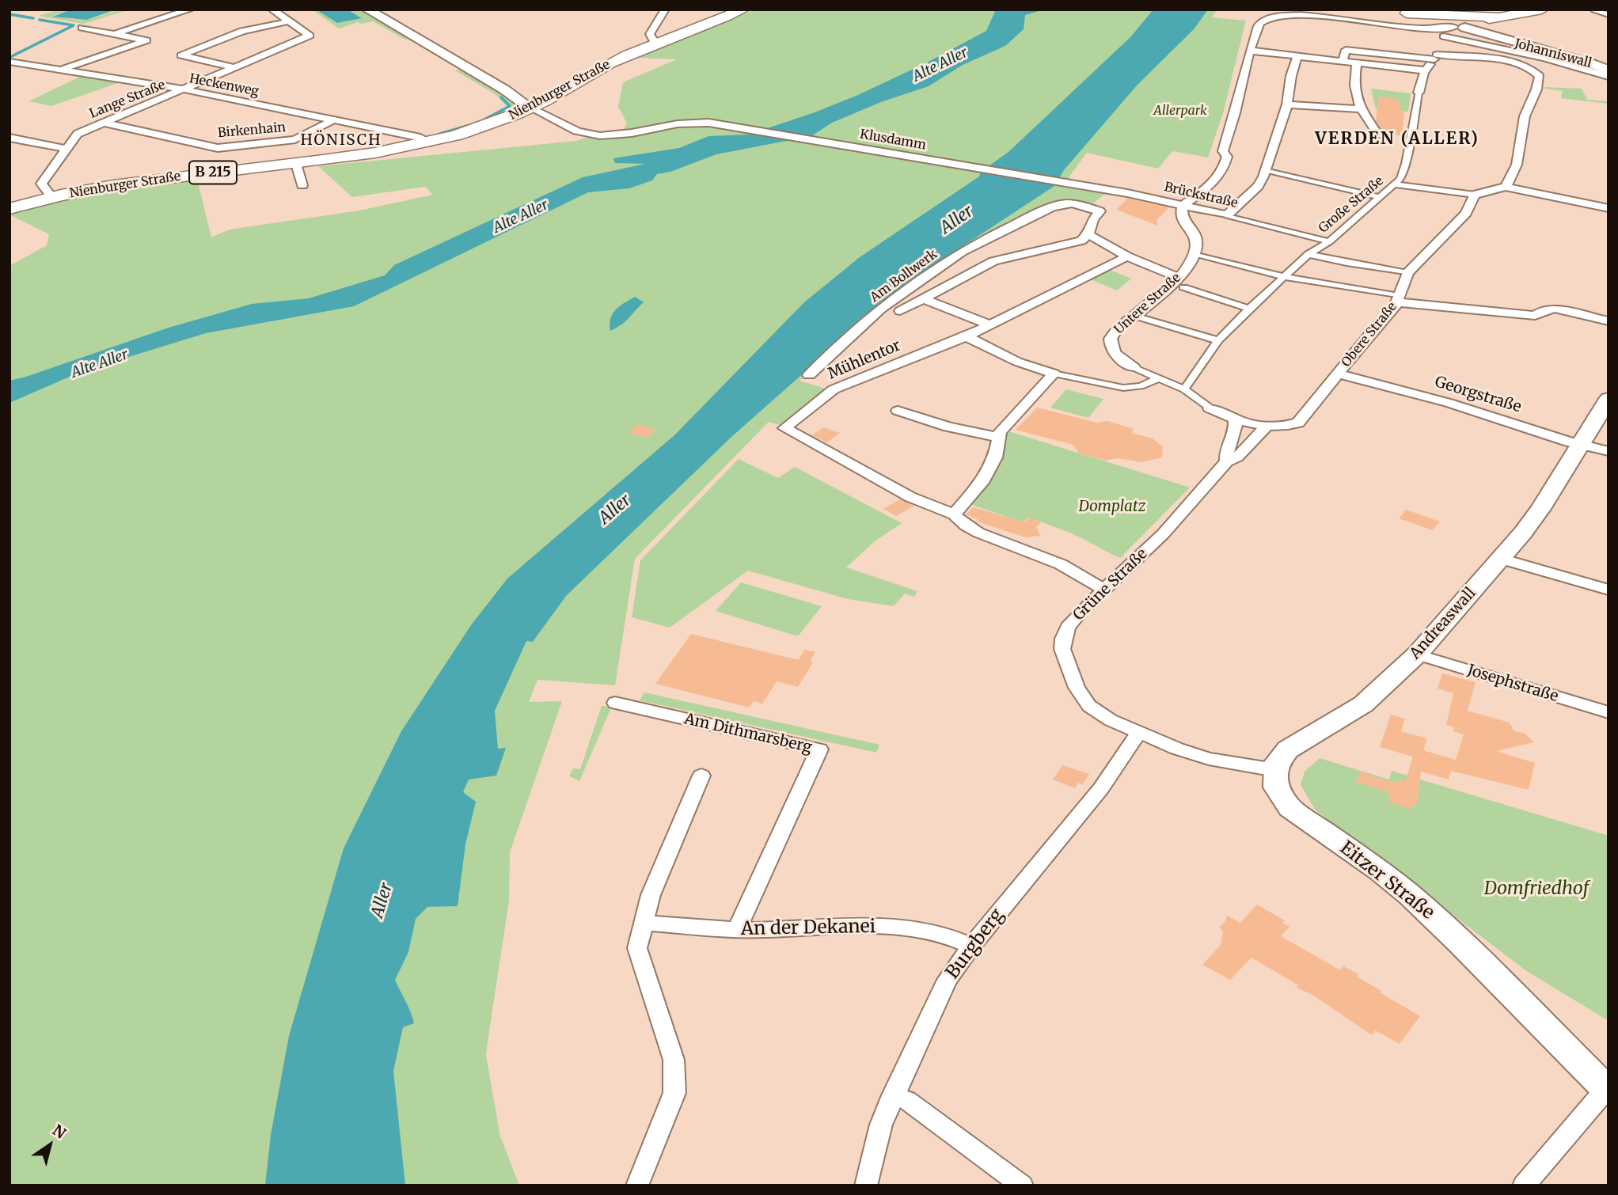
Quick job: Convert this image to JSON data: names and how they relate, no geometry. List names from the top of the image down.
{
  "streets": {
    "main road": [
      "Johanniswall",
      "Nienburger Straße",
      "B 215",
      "Andreaswall",
      "Eitzer Straße"
    ],
    "street": [
      "Heckenweg",
      "Lange Straße",
      "Birkenhain",
      "Klusdamm",
      "Brückstraße",
      "Große Straße",
      "Am Bollwerk",
      "Untere Straße",
      "Obere Straße",
      "Mühlentor",
      "Georgstraße",
      "Grüne Straße",
      "Josephstraße",
      "Am Dithmarsberg",
      "An der Dekanei",
      "Burgberg"
    ]
  },
  "crossings": [
    ["Johanniswall", "Große Straße"],
    ["Heckenweg", "Nienburger Straße"],
    ["Heckenweg", "Lange Straße"],
    ["Heckenweg", "Birkenhain"],
    ["Nienburger Straße", "Lange Straße"],
    ["Nienburger Straße", "Klusdamm"],
    ["Lange Straße", "Birkenhain"],
    ["Klusdamm", "Brückstraße"],
    ["Brückstraße", "Große Straße"],
    ["Brückstraße", "Untere Straße"],
    ["Obere Straße", "Georgstraße"],
    ["Obere Straße", "Grüne Straße"],
    ["Georgstraße", "Andreaswall"],
    ["Grüne Straße", "Burgberg"],
    ["Andreaswall", "Josephstraße"],
    ["Andreaswall", "Eitzer Straße"],
    ["Am Dithmarsberg", "An der Dekanei"],
    ["An der Dekanei", "Burgberg"]
  ],
  "districts": ["VERDEN (ALLER)", "HÖNISCH"],
  "water": ["Alte Aller", "Aller"],
  "parks": ["Allerpark", "Domplatz", "Domfriedhof"],
  "north": "top right"
}
